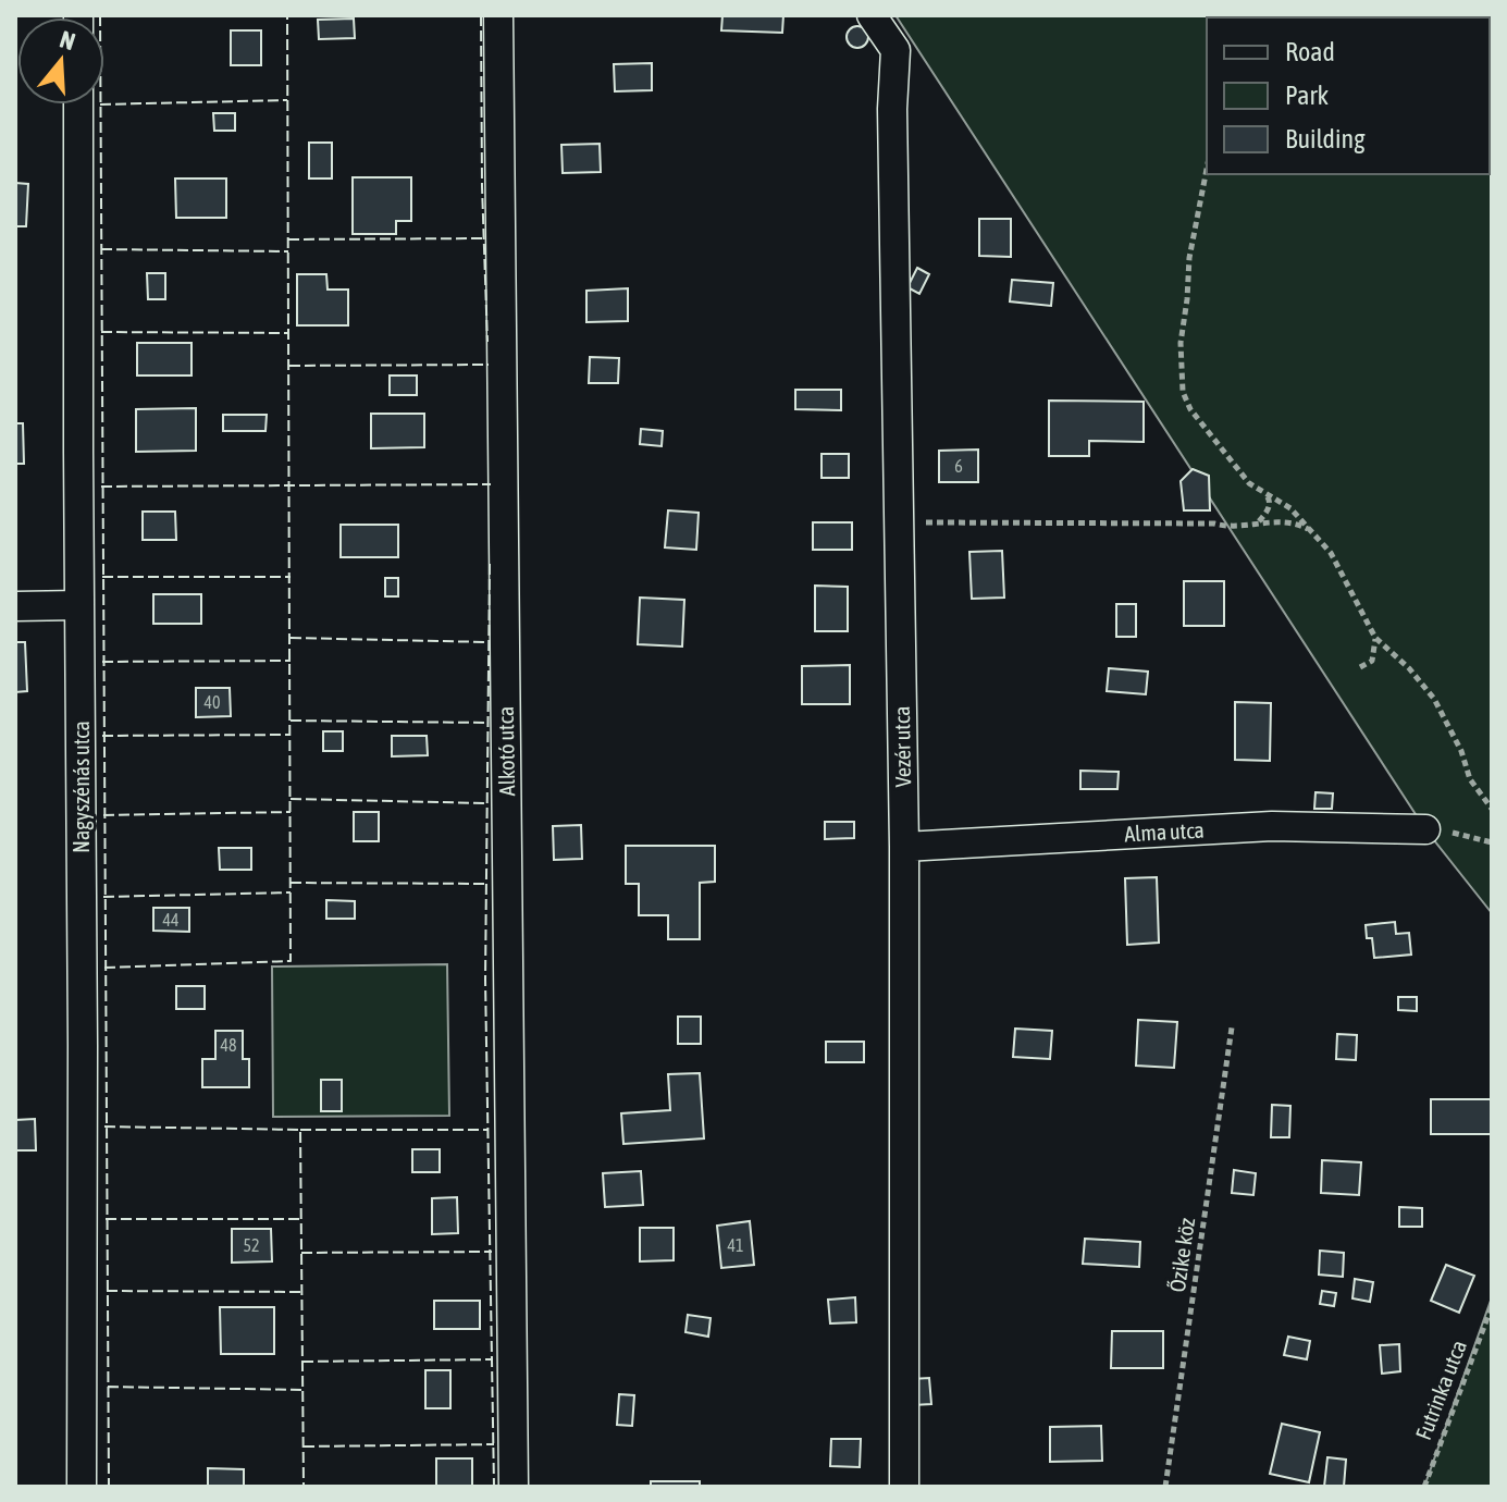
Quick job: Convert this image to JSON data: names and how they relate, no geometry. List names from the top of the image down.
{
  "streets": {
    "street": [
      "Vezér utca",
      "Alkotó utca",
      "Nagyszénás utca",
      "Alma utca"
    ],
    "path": ["Őzike köz", "Futrinka utca"]
  },
  "crossings": [
    ["Vezér utca", "Alma utca"]
  ],
  "house_numbers": [
    "6",
    "40",
    "44",
    "48",
    "52",
    "41"
  ],
  "legend": ["Road", "Park", "Building"],
  "north": "top"
}
